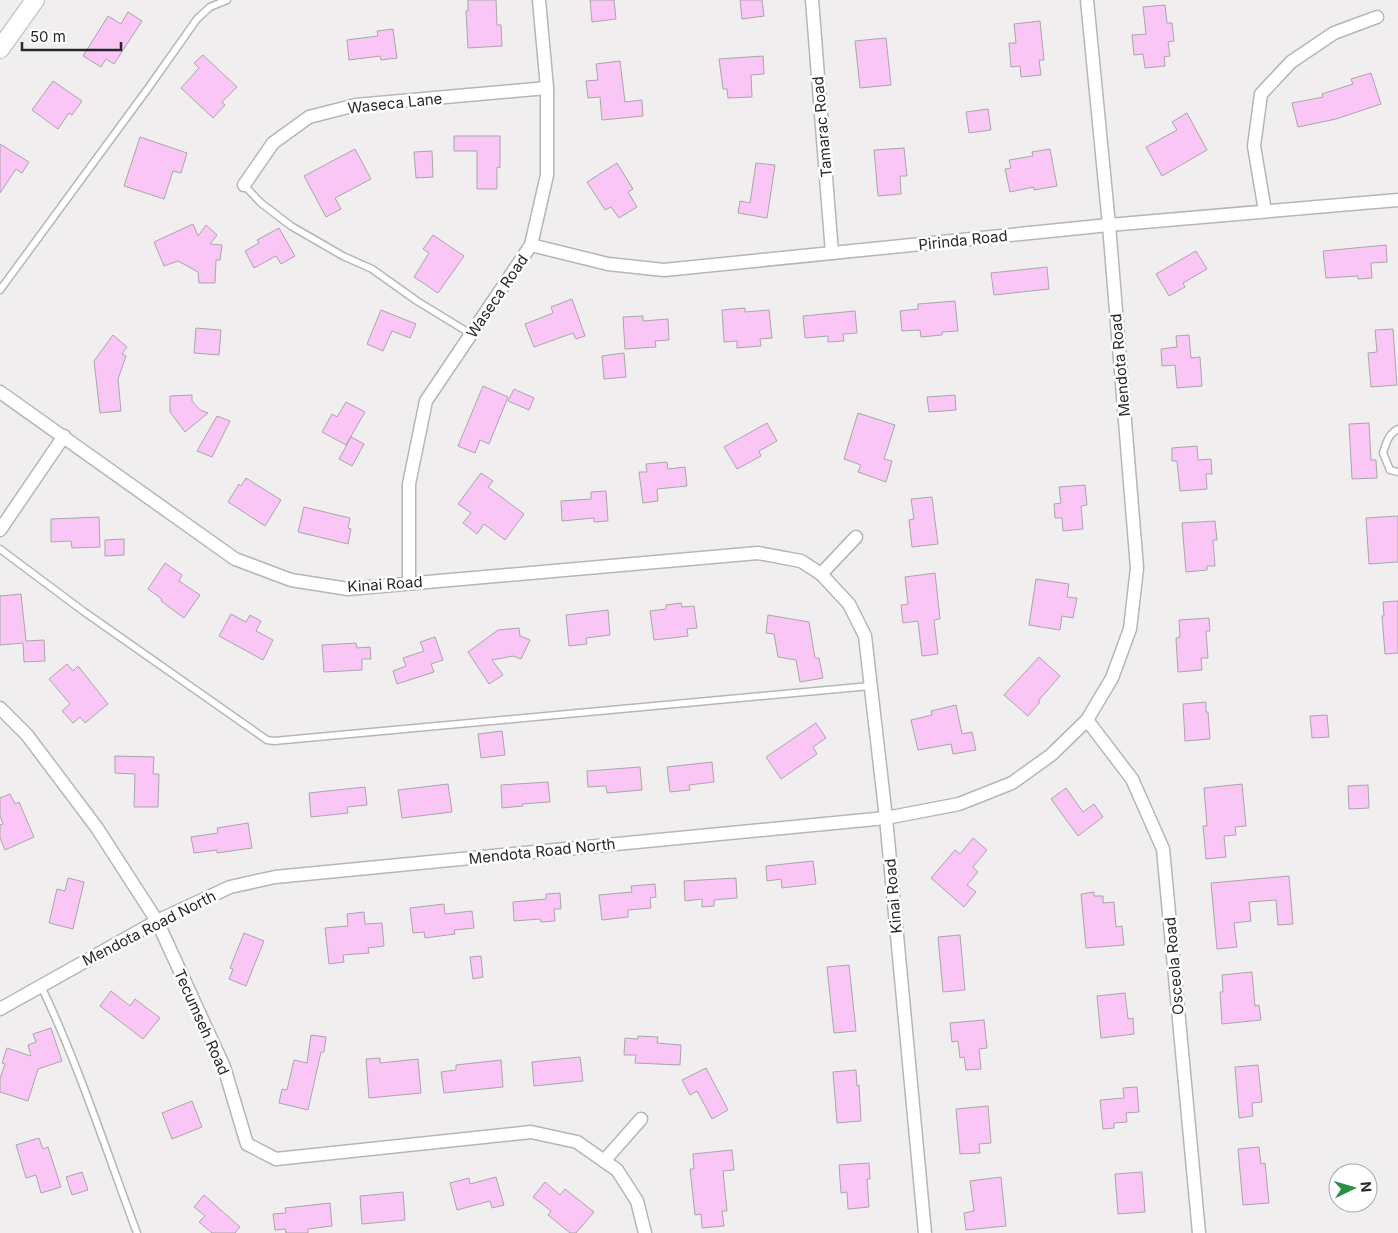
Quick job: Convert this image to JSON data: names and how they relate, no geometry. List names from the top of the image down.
{
  "streets": {
    "street": [
      "Waseca Lane",
      "Tamarac Road",
      "Pirinda Road",
      "Waseca Road",
      "Mendota Road",
      "Kinai Road",
      "Mendota Road North",
      "Osceola Road",
      "Tecumseh Road"
    ]
  },
  "crossings": [
    ["Waseca Lane", "Waseca Road"],
    ["Tamarac Road", "Pirinda Road"],
    ["Pirinda Road", "Waseca Road"],
    ["Pirinda Road", "Mendota Road"],
    ["Waseca Road", "Kinai Road"],
    ["Mendota Road", "Mendota Road North"],
    ["Mendota Road", "Osceola Road"],
    ["Kinai Road", "Mendota Road North"],
    ["Mendota Road North", "Osceola Road"],
    ["Mendota Road North", "Tecumseh Road"]
  ],
  "scale_bar": "50 m",
  "north": "right"
}
